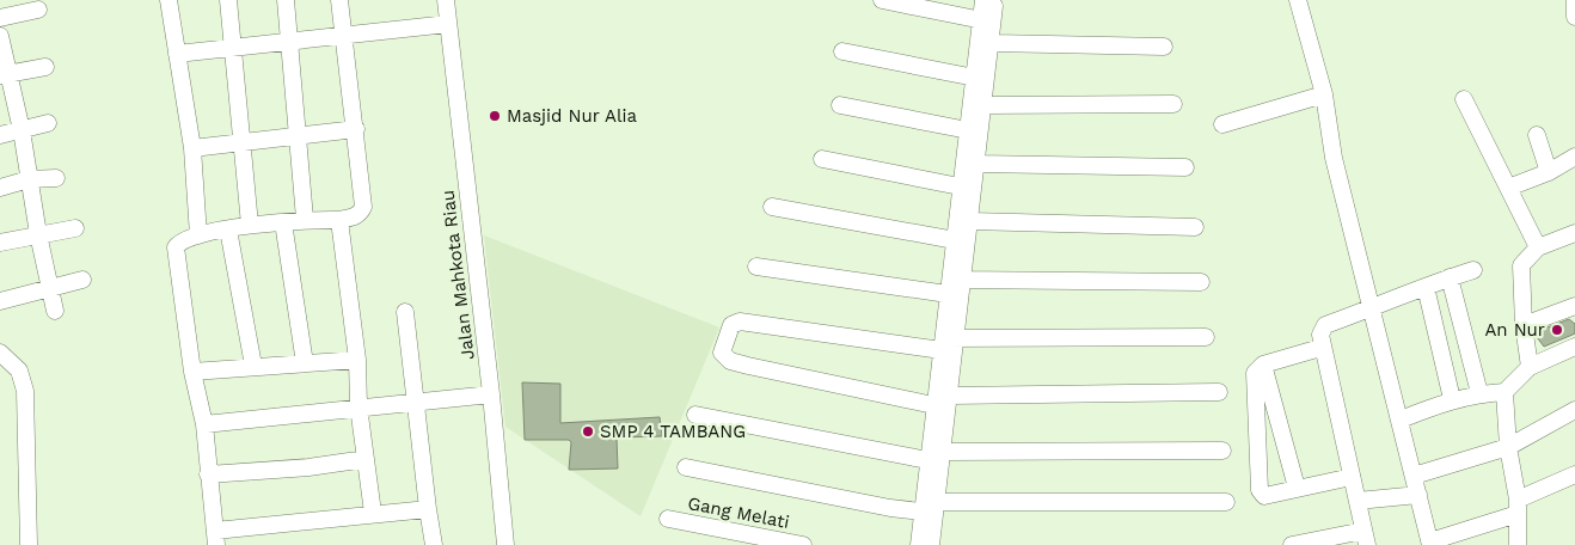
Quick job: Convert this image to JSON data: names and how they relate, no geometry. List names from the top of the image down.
{
  "streets": {
    "street": ["Jalan Mahkota Riau", "Gang Melati"]
  },
  "places": ["Masjid Nur Alia", "An Nur", "SMP 4 TAMBANG"]
}
